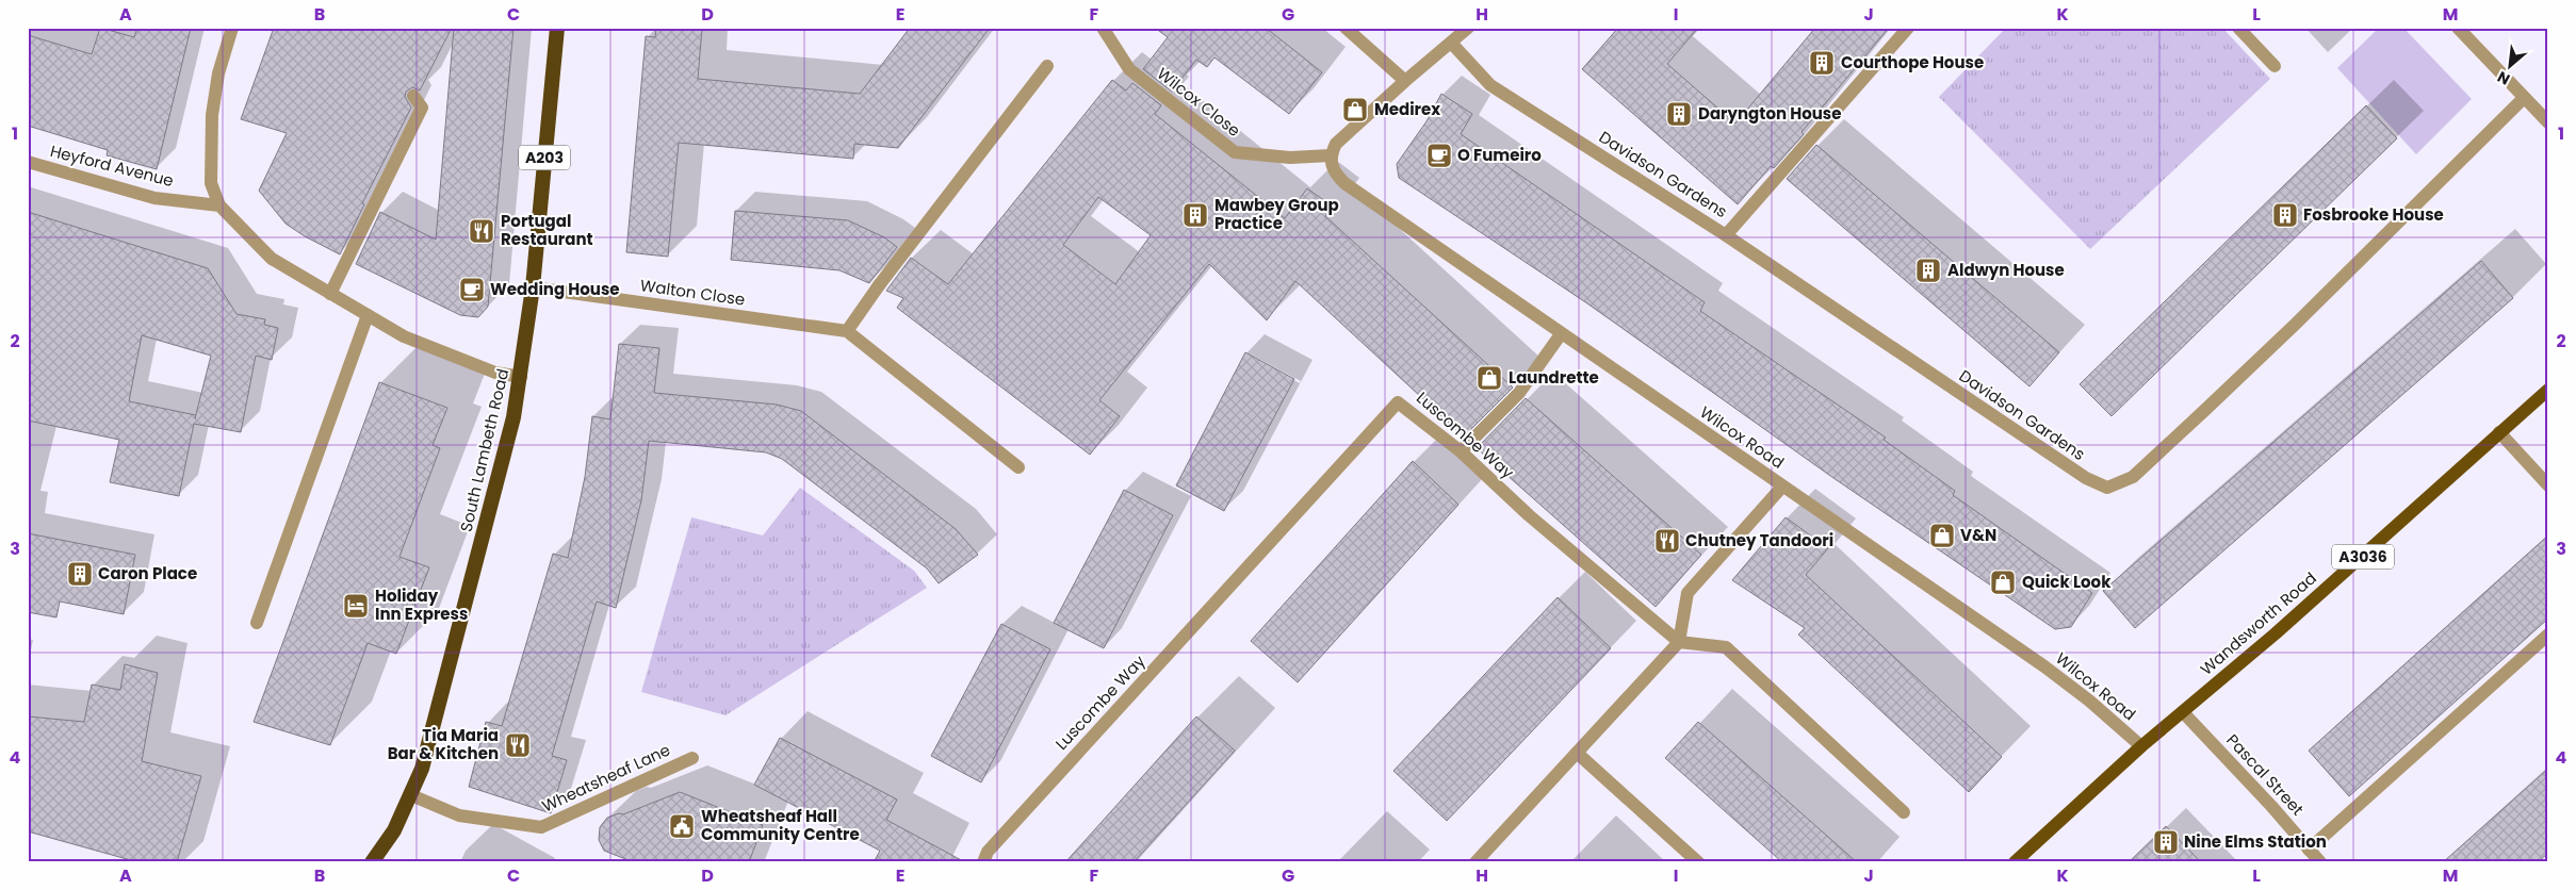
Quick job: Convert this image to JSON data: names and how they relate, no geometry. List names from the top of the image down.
{
  "streets": {
    "highway": ["A203", "South Lambeth Road"],
    "main road": ["A3036", "Wandsworth Road"],
    "street": [
      "Wilcox Close",
      "Heyford Avenue",
      "Davidson Gardens",
      "Walton Close",
      "Luscombe Way",
      "Wilcox Road",
      "Pascal Street",
      "Wheatsheaf Lane"
    ]
  },
  "crossings": [
    ["Wilcox Close", "Wilcox Road"],
    ["Walton Close", "South Lambeth Road"],
    ["Wilcox Road", "Wandsworth Road"],
    ["South Lambeth Road", "Wheatsheaf Lane"],
    ["Wandsworth Road", "Pascal Street"]
  ],
  "places": {
    "building": [
      "Courthope House",
      "Daryngton House",
      "Mawbey Group Practice",
      "Fosbrooke House",
      "Aldwyn House",
      "Caron Place",
      "Nine Elms Station"
    ],
    "shop": [
      "Medirex",
      "Laundrette",
      "V&N",
      "Quick Look"
    ],
    "cafe": ["O Fumeiro", "Wedding House"],
    "restaurant": ["Portugal Restaurant", "Chutney Tandoori", "Tia Maria Bar & Kitchen"],
    "hotel": ["Holiday Inn Express"],
    "public building": ["Wheatsheaf Hall Community Centre"]
  },
  "north": "bottom left",
  "grid": {
    "columns": [
      "A",
      "B",
      "C",
      "D",
      "E",
      "F",
      "G",
      "H",
      "I",
      "J",
      "K",
      "L",
      "M"
    ],
    "rows": [
      "1",
      "2",
      "3",
      "4"
    ]
  }
}
